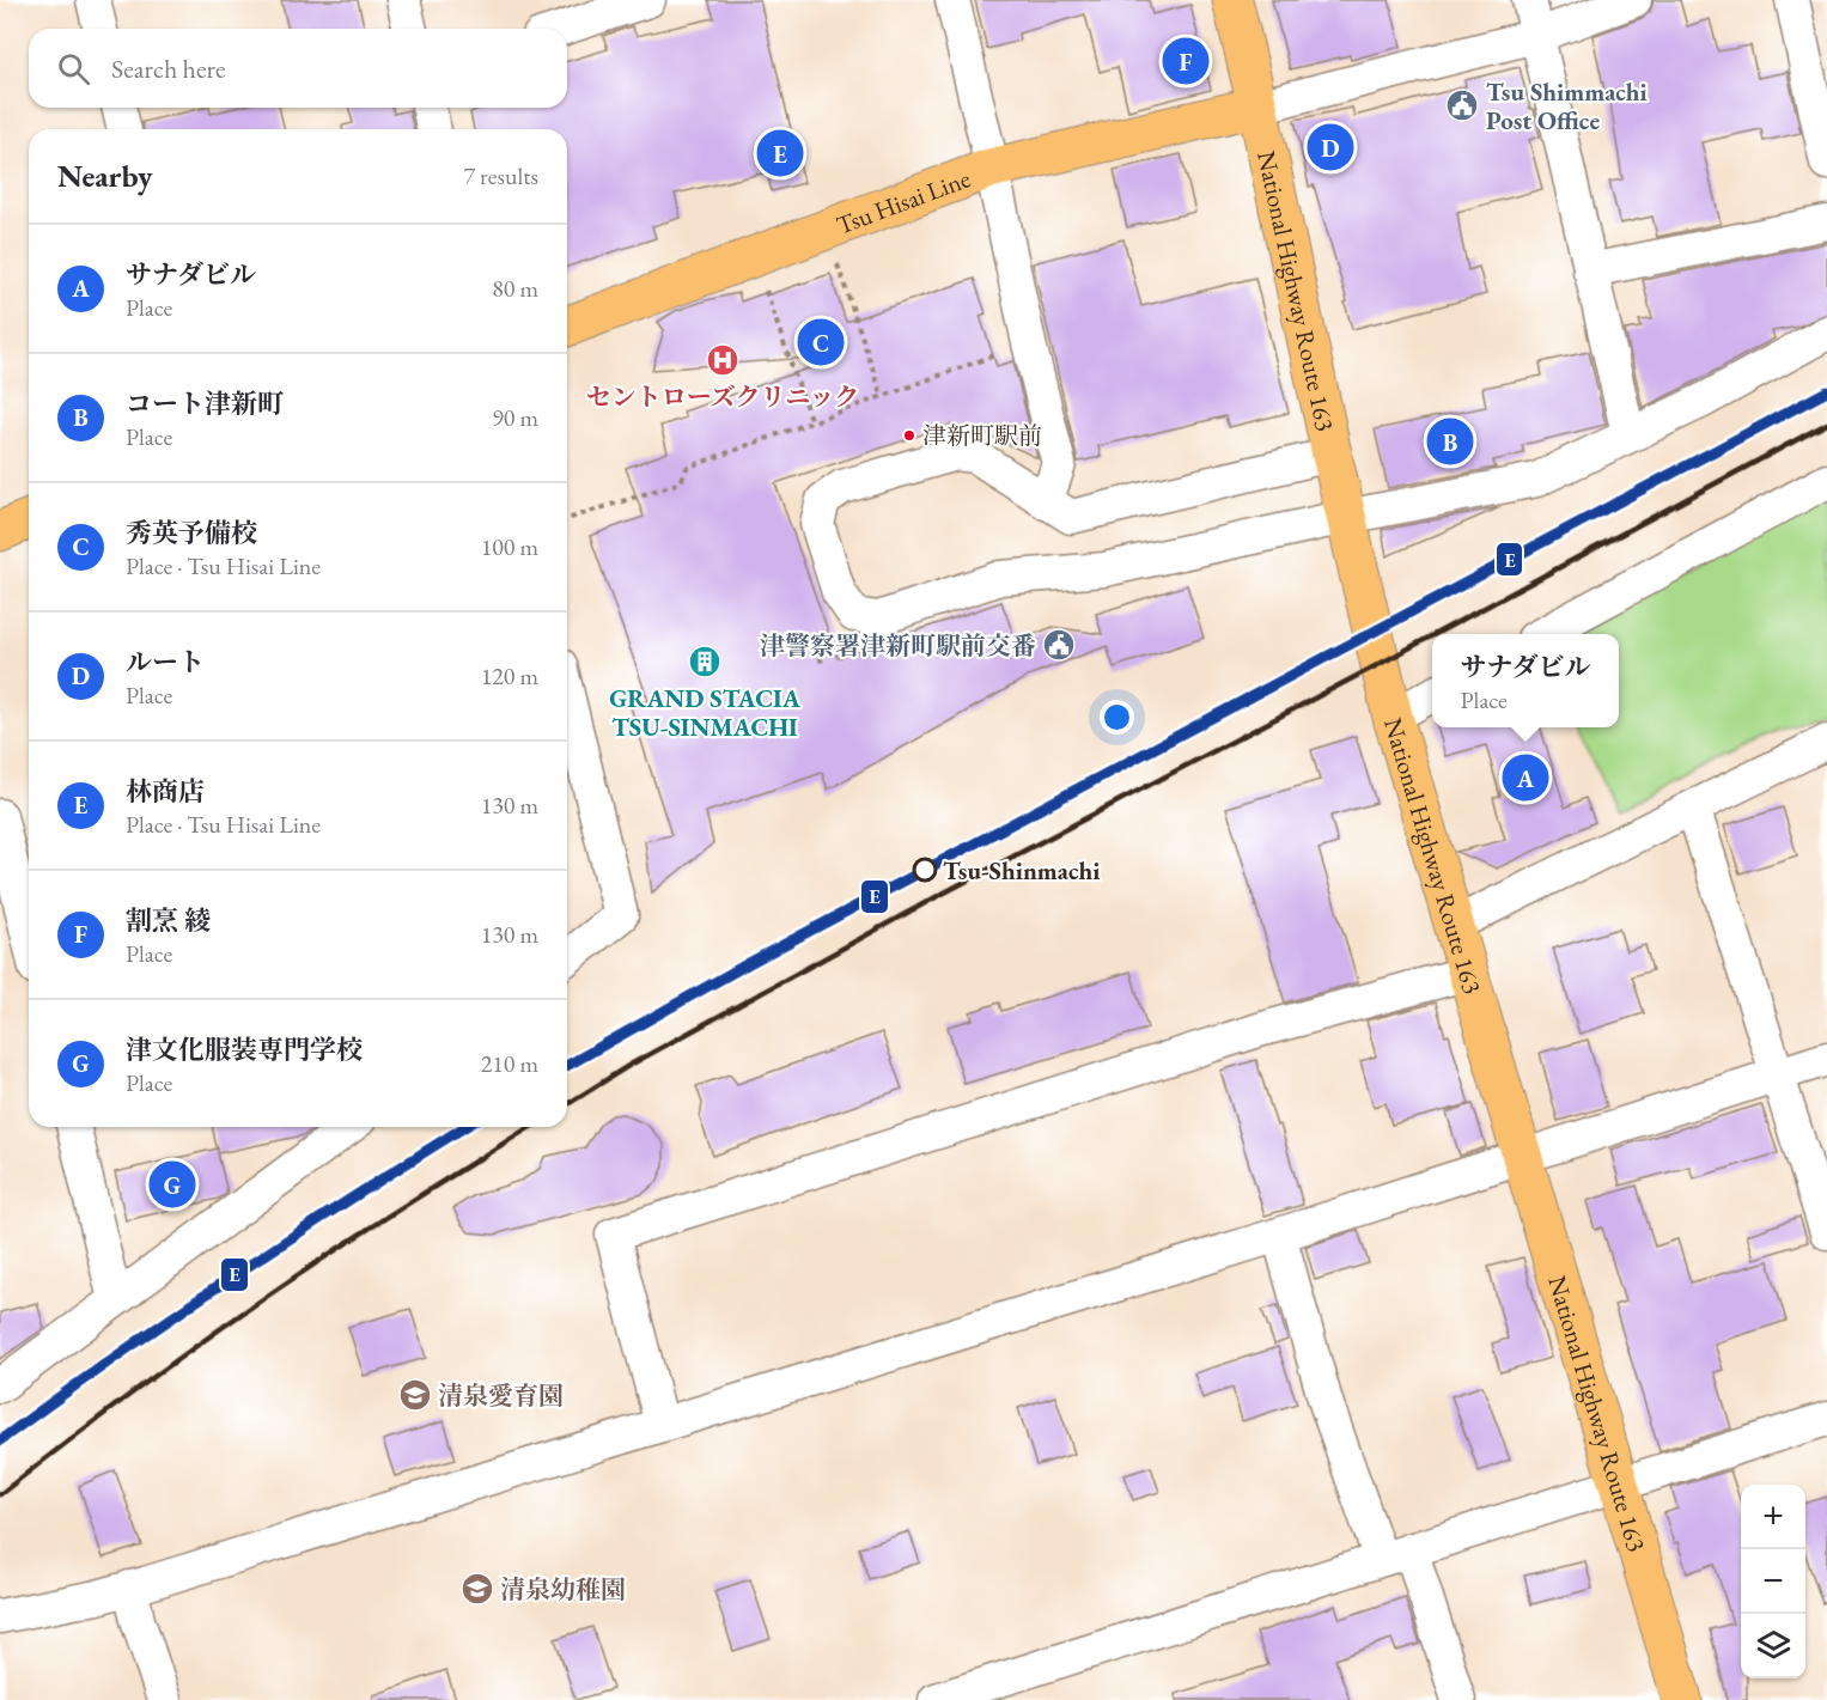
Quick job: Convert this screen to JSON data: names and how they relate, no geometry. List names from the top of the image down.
{
  "streets": {
    "main road": ["Tsu Hisai Line", "National Highway Route 163"]
  },
  "crossings": [
    ["Tsu Hisai Line", "National Highway Route 163"]
  ],
  "places": {
    "public building": ["Tsu Shimmachi Post Office", "津警察署津新町駅前交番"],
    "hospital": ["セントローズクリニック"],
    "other": ["津新町駅前", "Tsu-Shinmachi"],
    "building": ["GRAND STACIA TSU-SINMACHI"],
    "school or university": ["清泉愛育園", "清泉幼稚園"]
  },
  "lines": ["transit line E"],
  "page": {
    "search": "Search here",
    "pins": [
      "F",
      "D",
      "E",
      "C",
      "B",
      "A",
      "G"
    ],
    "heading": ["Nearby", "7 results"],
    "list": [
      {
        "mark": "A",
        "name": "サナダビル",
        "note": "Place",
        "value": "80 m"
      },
      {
        "mark": "B",
        "name": "コート津新町",
        "note": "Place",
        "value": "90 m"
      },
      {
        "mark": "C",
        "name": "秀英予備校",
        "note": "Place · Tsu Hisai Line",
        "value": "100 m"
      },
      {
        "mark": "D",
        "name": "ルート",
        "note": "Place",
        "value": "120 m"
      },
      {
        "mark": "E",
        "name": "林商店",
        "note": "Place · Tsu Hisai Line",
        "value": "130 m"
      },
      {
        "mark": "F",
        "name": "割烹 綾",
        "note": "Place",
        "value": "130 m"
      },
      {
        "mark": "G",
        "name": "津文化服装専門学校",
        "note": "Place",
        "value": "210 m"
      }
    ],
    "popup": ["サナダビル", "Place"],
    "map_buttons": ["+", "−"]
  }
}
